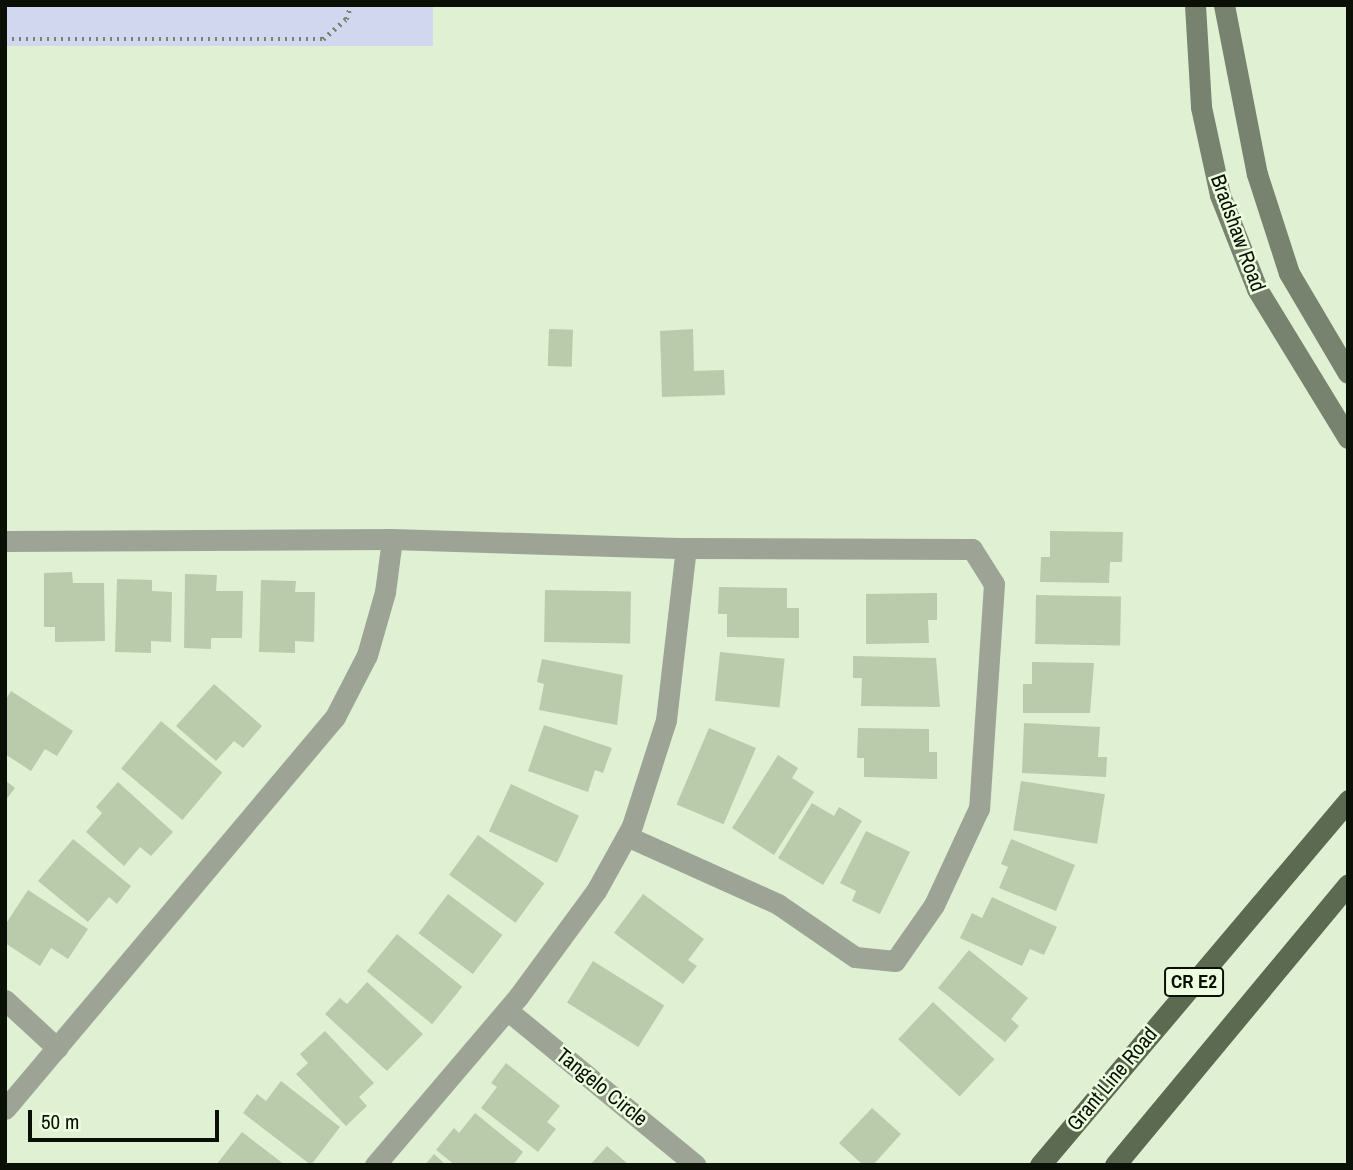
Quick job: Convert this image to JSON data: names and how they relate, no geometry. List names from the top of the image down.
{
  "streets": {
    "main road": ["Bradshaw Road", "CR E2", "Grant Line Road"],
    "street": ["Tangelo Circle"]
  },
  "scale_bar": "50 m"
}
